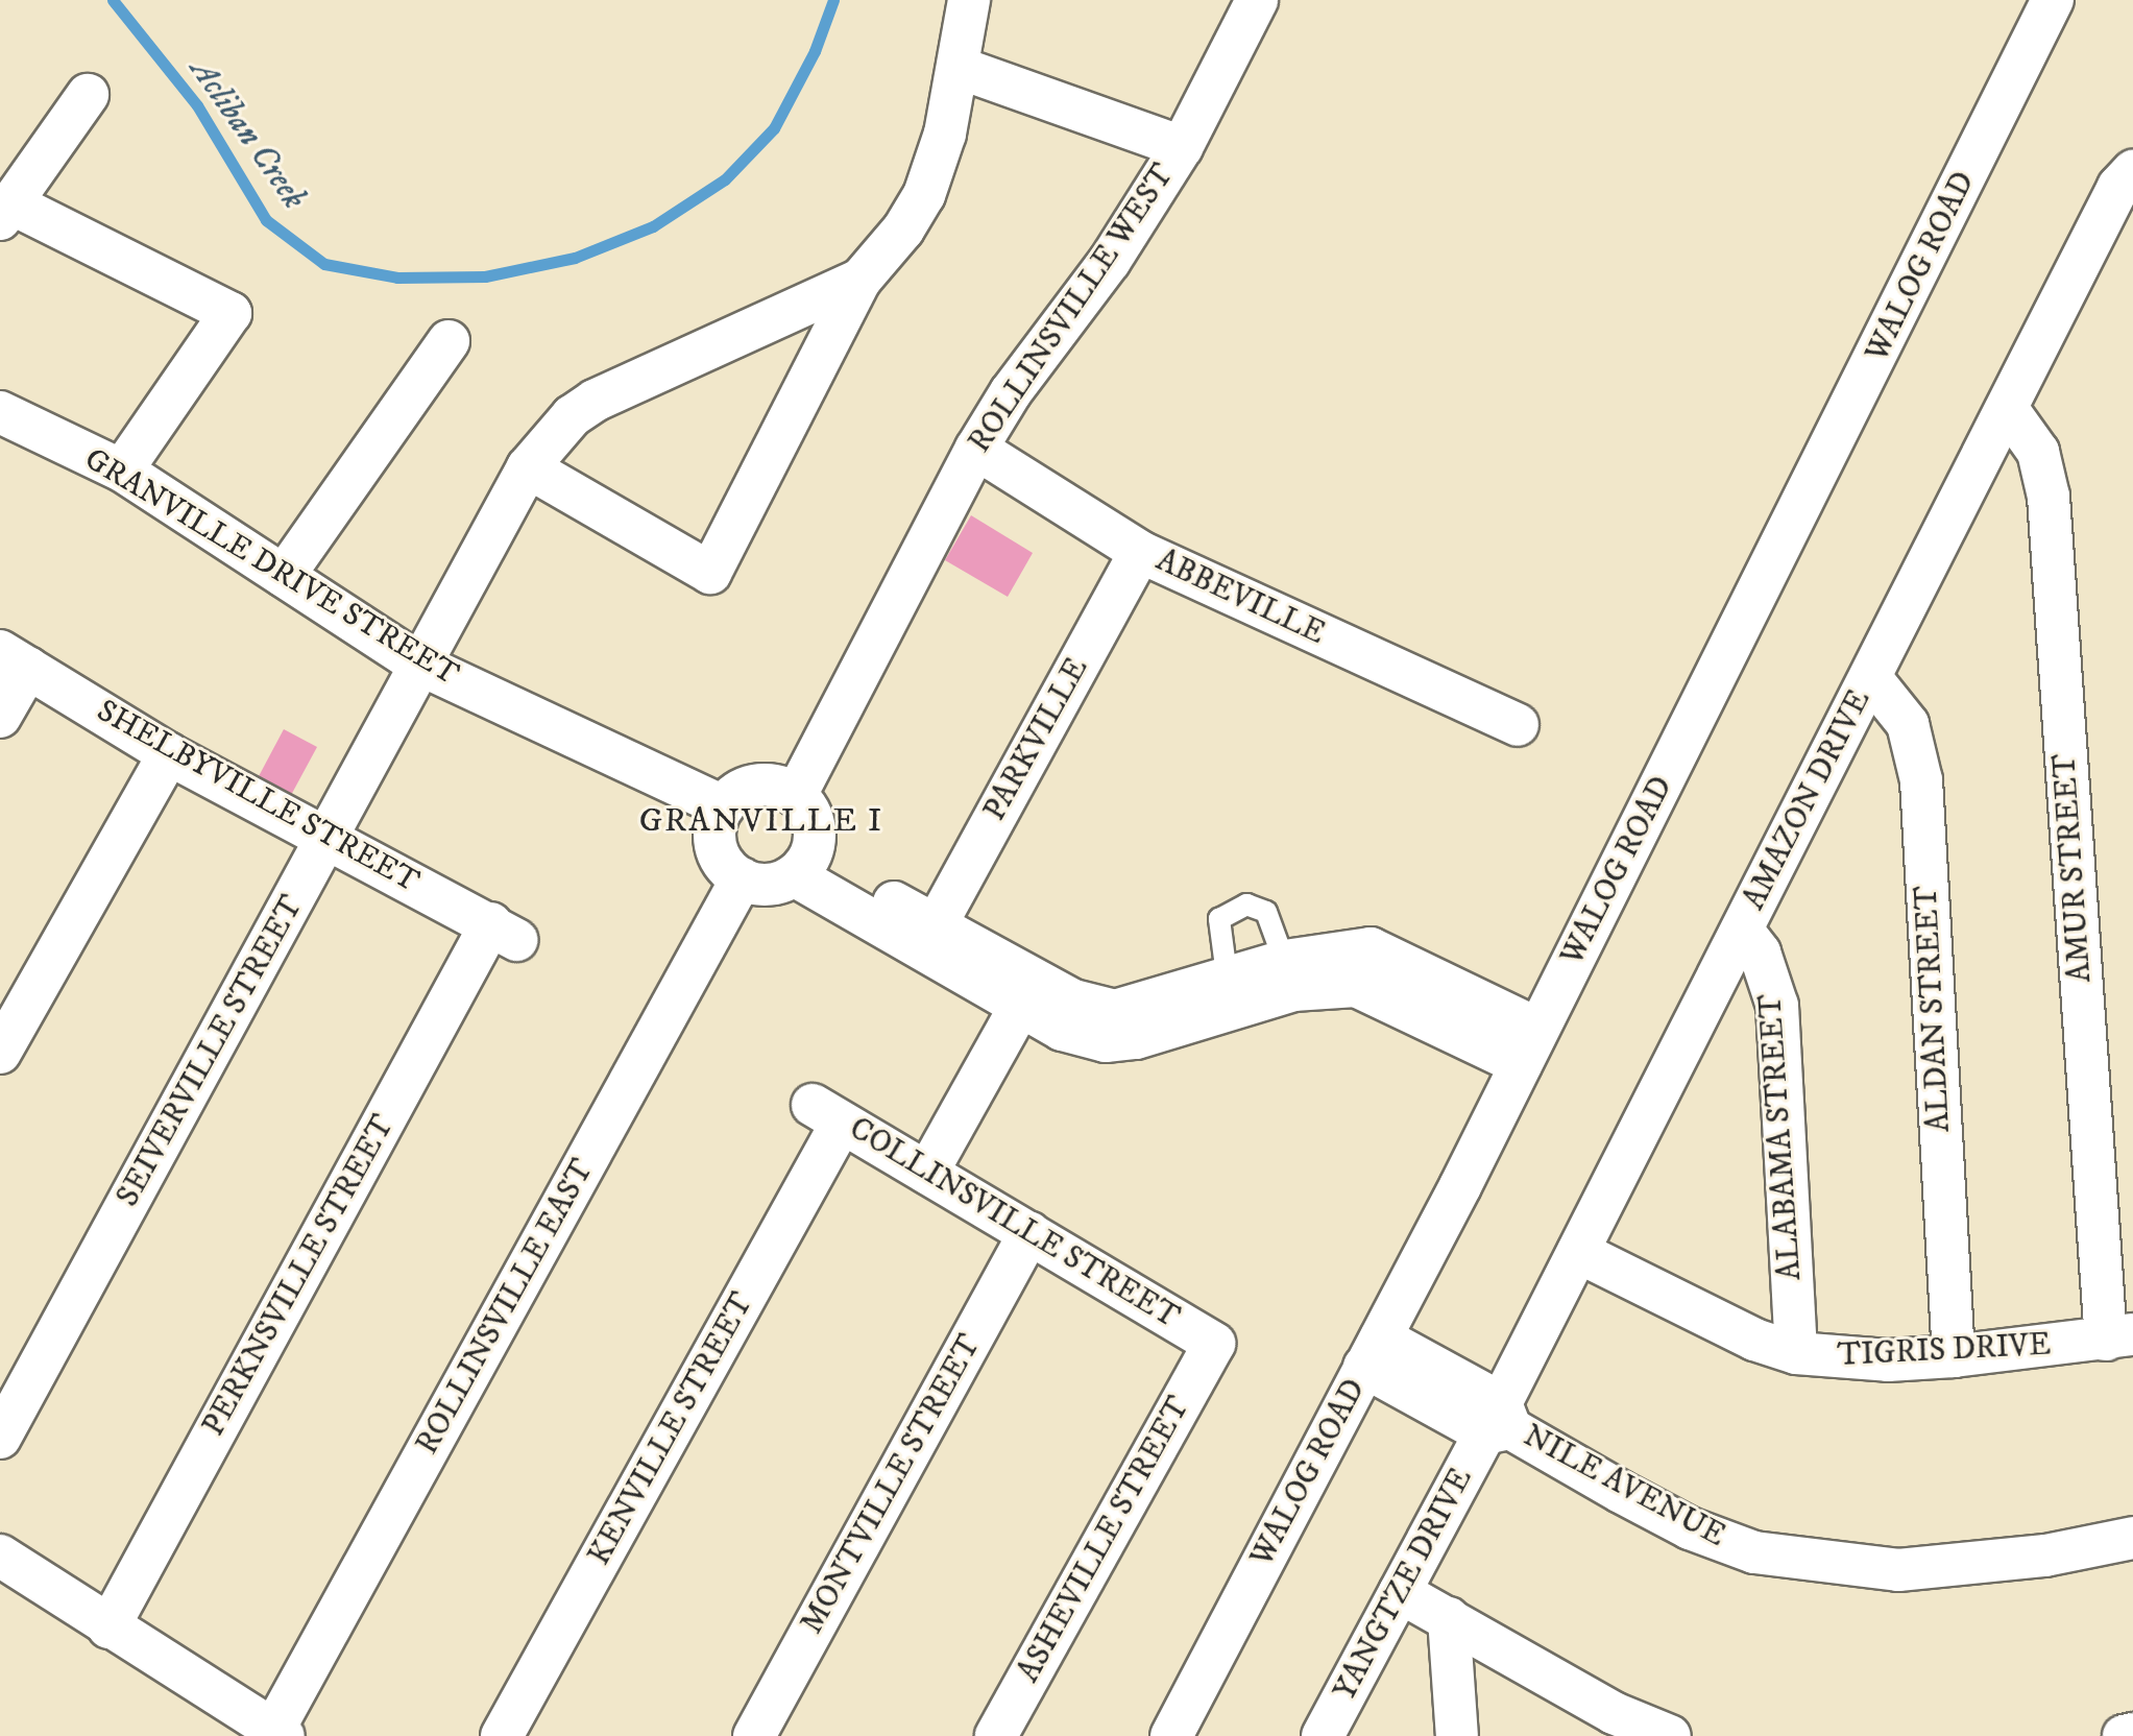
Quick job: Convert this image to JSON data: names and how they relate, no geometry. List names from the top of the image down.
{
  "streets": {
    "street": [
      "WALOG ROAD",
      "ROLLINSVILLE WEST",
      "GRANVILLE DRIVE STREET",
      "ABBEVILLE",
      "PARKVILLE",
      "SHELBYVILLE STREET",
      "AMAZON DRIVE",
      "AMUR STREET",
      "ALDAN STREET",
      "SEIVERVILLE STREET",
      "ALABAMA STREET",
      "COLLINSVILLE STREET",
      "PERKNSVILLE STREET",
      "ROLLINSVILLE EAST",
      "TIGRIS DRIVE",
      "KENVILLE STREET",
      "MONTVILLE STREET",
      "NILE AVENUE",
      "ASHEVILLE STREET",
      "YANGTZE DRIVE"
    ]
  },
  "crossings": [
    ["WALOG ROAD", "NILE AVENUE"],
    ["ROLLINSVILLE WEST", "GRANVILLE DRIVE STREET"],
    ["ROLLINSVILLE WEST", "ABBEVILLE"],
    ["ROLLINSVILLE WEST", "ROLLINSVILLE EAST"],
    ["GRANVILLE DRIVE STREET", "SEIVERVILLE STREET"],
    ["GRANVILLE DRIVE STREET", "ROLLINSVILLE EAST"],
    ["ABBEVILLE", "PARKVILLE"],
    ["SHELBYVILLE STREET", "SEIVERVILLE STREET"],
    ["SHELBYVILLE STREET", "PERKNSVILLE STREET"],
    ["AMAZON DRIVE", "AMUR STREET"],
    ["AMAZON DRIVE", "ALDAN STREET"],
    ["AMAZON DRIVE", "ALABAMA STREET"],
    ["AMAZON DRIVE", "TIGRIS DRIVE"],
    ["AMAZON DRIVE", "NILE AVENUE"],
    ["AMAZON DRIVE", "YANGTZE DRIVE"],
    ["AMUR STREET", "TIGRIS DRIVE"],
    ["ALDAN STREET", "TIGRIS DRIVE"],
    ["ALABAMA STREET", "TIGRIS DRIVE"],
    ["COLLINSVILLE STREET", "KENVILLE STREET"],
    ["COLLINSVILLE STREET", "MONTVILLE STREET"],
    ["COLLINSVILLE STREET", "ASHEVILLE STREET"],
    ["NILE AVENUE", "YANGTZE DRIVE"]
  ],
  "districts": ["GRANVILLE I"],
  "water": ["Acliban Creek"]
}
